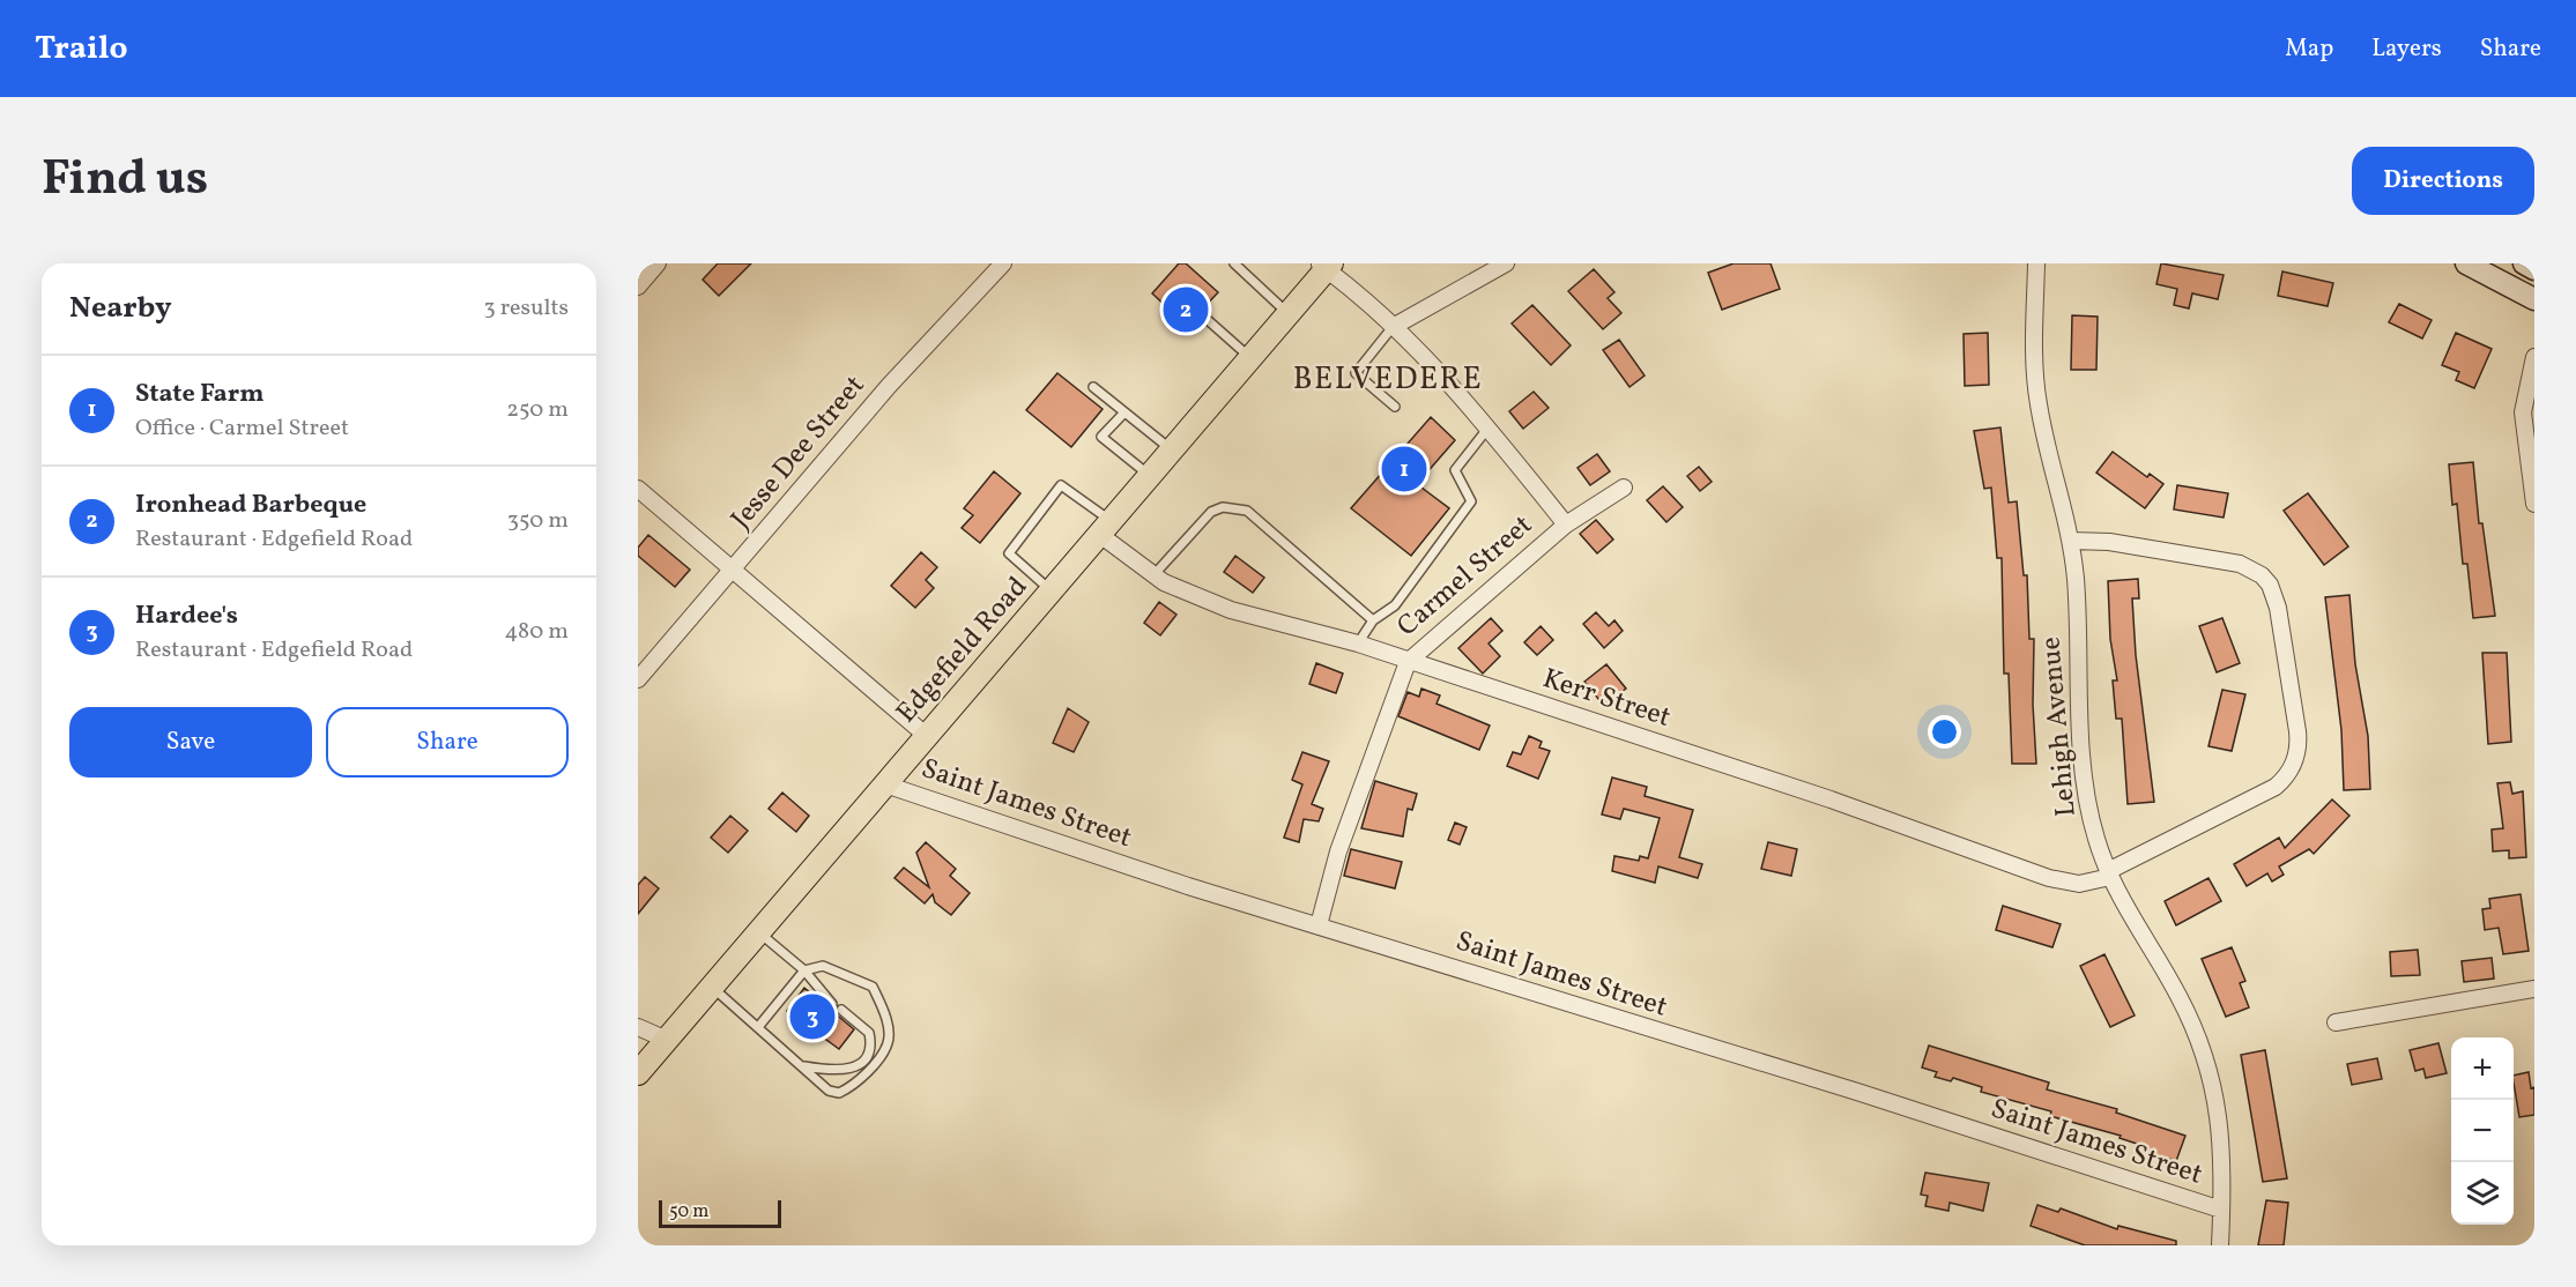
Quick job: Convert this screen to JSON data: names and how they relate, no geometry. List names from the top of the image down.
{
  "streets": {
    "main road": ["Edgefield Road"],
    "street": [
      "Jesse Dee Street",
      "Carmel Street",
      "Kerr Street",
      "Lehigh Avenue",
      "Saint James Street"
    ]
  },
  "crossings": [
    ["Carmel Street", "Edgefield Road"],
    ["Carmel Street", "Kerr Street"],
    ["Carmel Street", "Saint James Street"],
    ["Edgefield Road", "Kerr Street"],
    ["Edgefield Road", "Saint James Street"],
    ["Kerr Street", "Lehigh Avenue"],
    ["Lehigh Avenue", "Saint James Street"]
  ],
  "districts": ["BELVEDERE"],
  "scale_bar": "50 m",
  "page": {
    "header": "Trailo",
    "nav": ["Map", "Layers", "Share"],
    "title": "Find us",
    "buttons": [
      "Directions",
      ["Save", "Share"]
    ],
    "heading": ["Nearby", "3 results"],
    "pins": ["2", "1", "3"],
    "list": [
      {
        "mark": "1",
        "name": "State Farm",
        "note": "Office · Carmel Street",
        "value": "250 m"
      },
      {
        "mark": "2",
        "name": "Ironhead Barbeque",
        "note": "Restaurant · Edgefield Road",
        "value": "350 m"
      },
      {
        "mark": "3",
        "name": "Hardee's",
        "note": "Restaurant · Edgefield Road",
        "value": "480 m"
      }
    ],
    "map_buttons": ["+", "−"],
    "scale": "50 m"
  }
}
